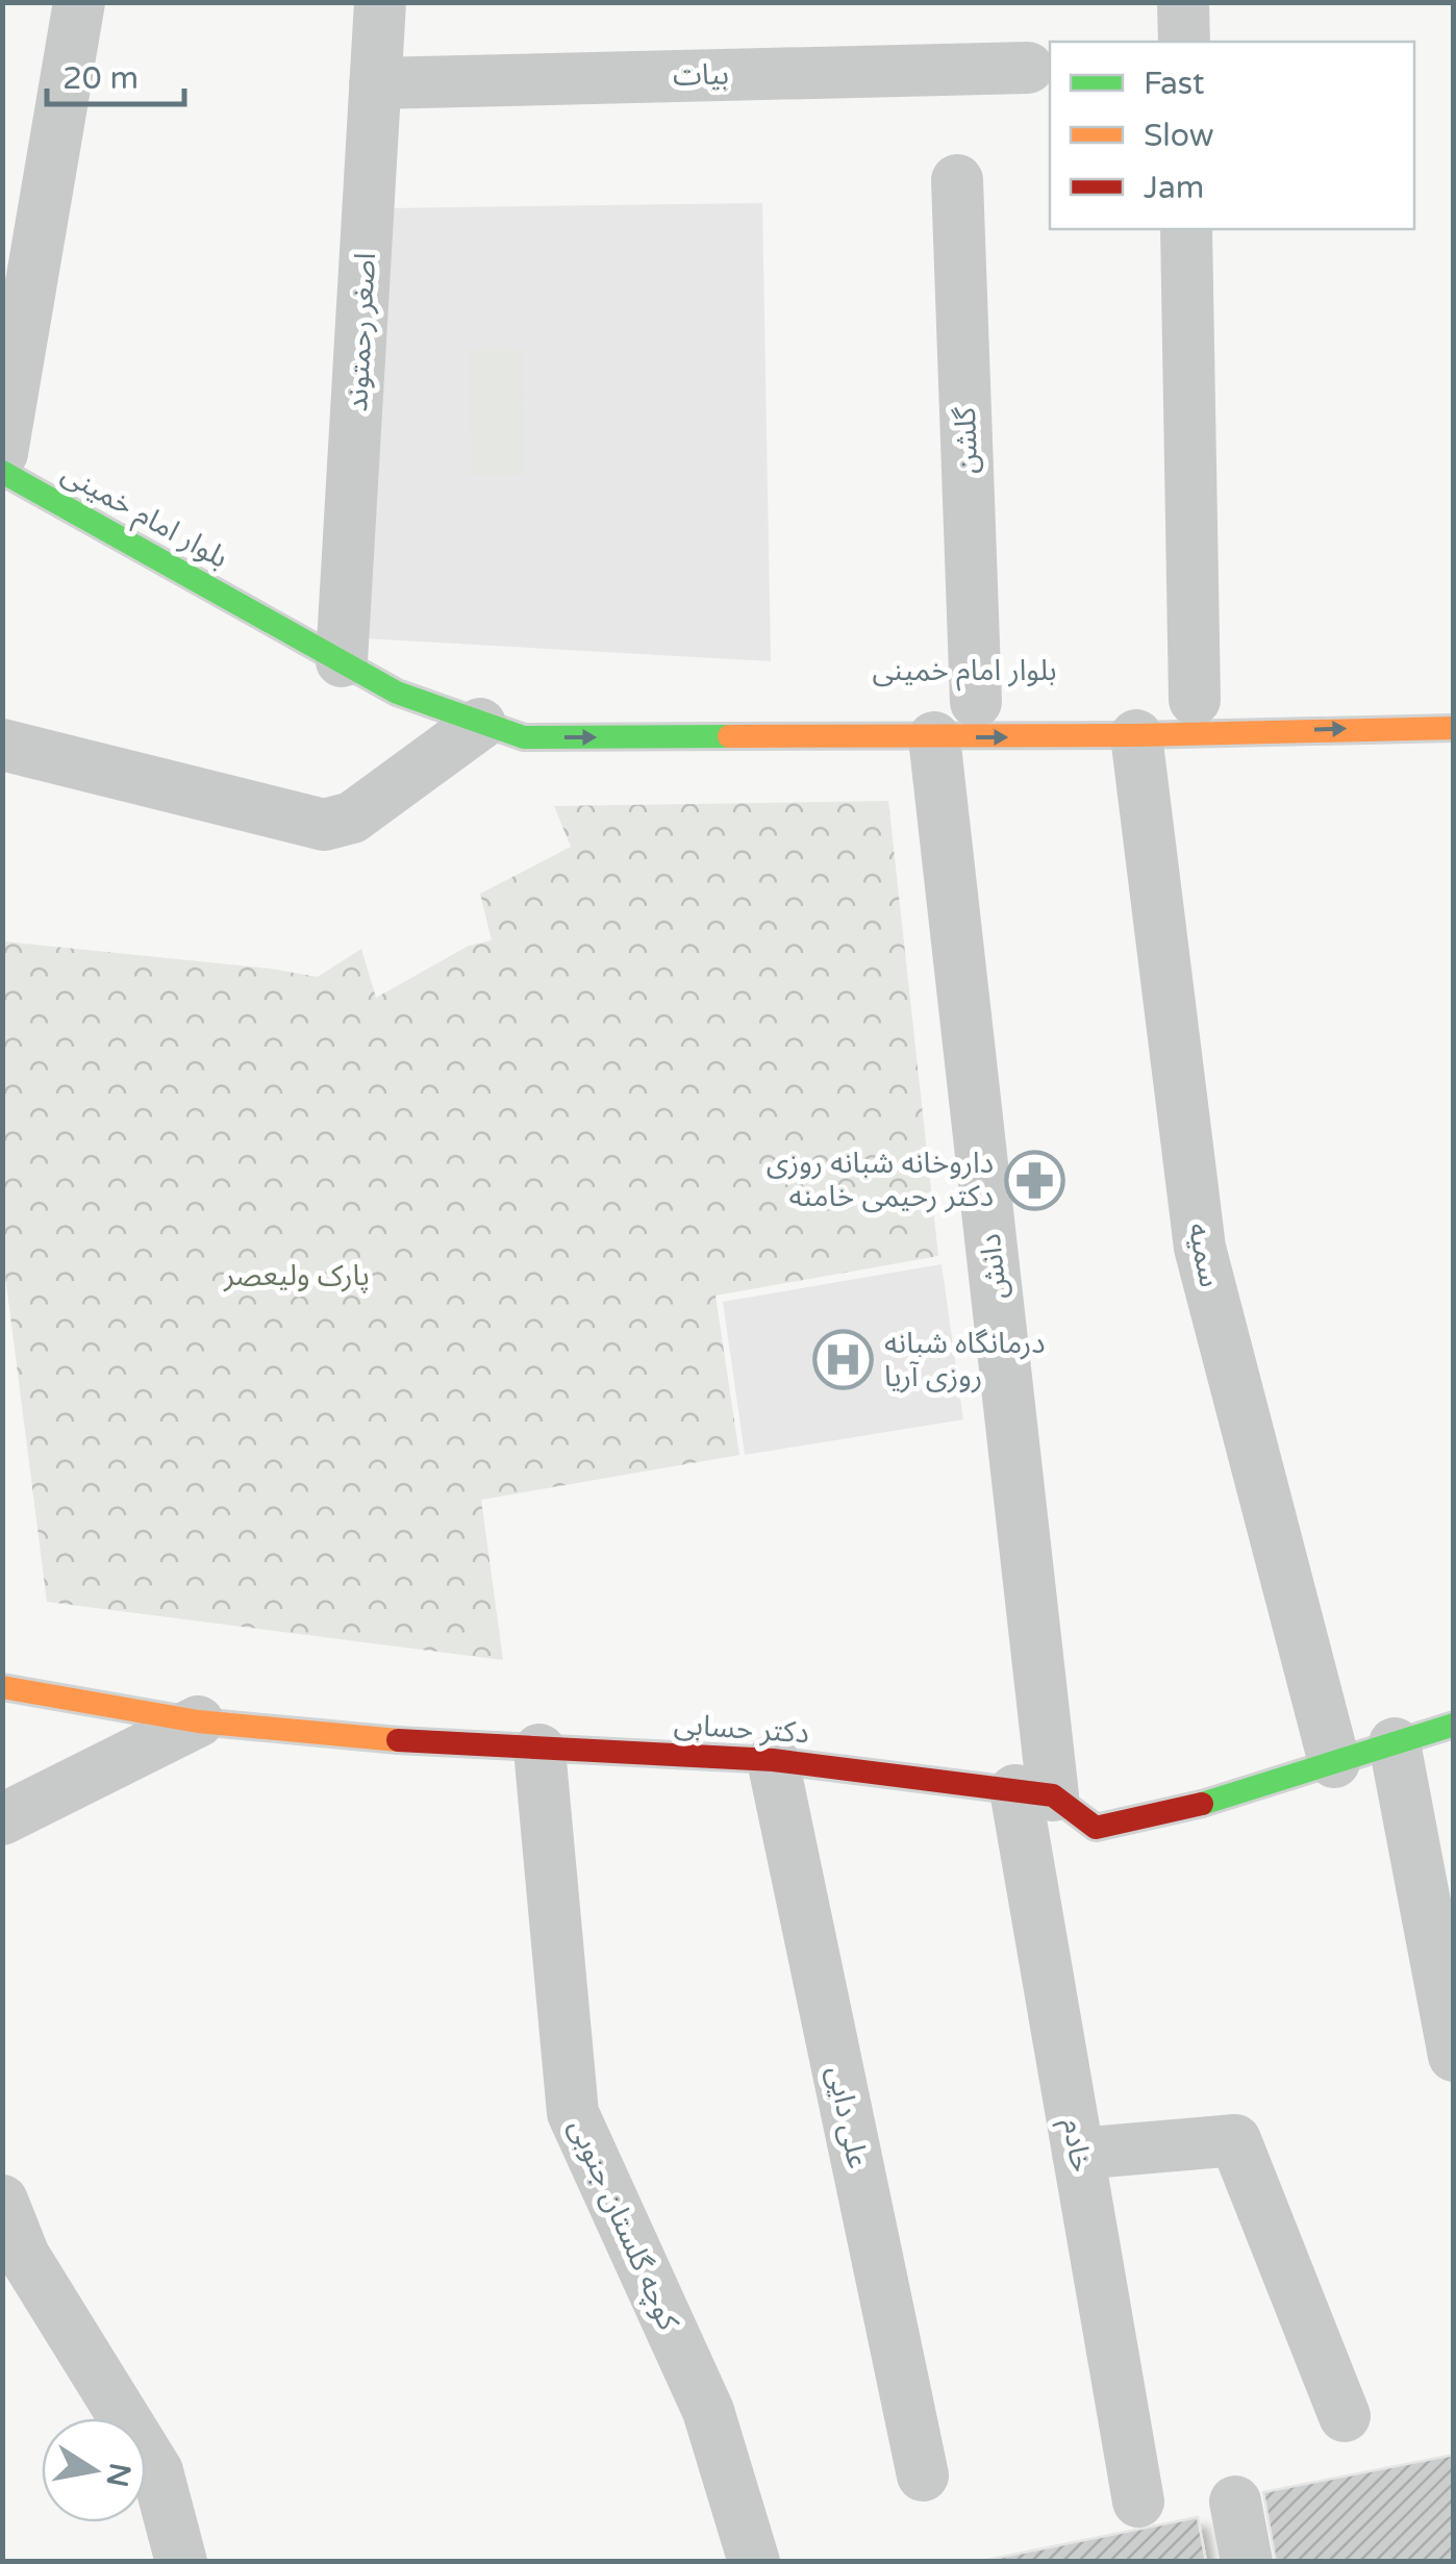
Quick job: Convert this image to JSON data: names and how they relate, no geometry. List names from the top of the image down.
{
  "streets": {
    "street": [
      "بیات",
      "اصغر رحمتوند",
      "گلشن",
      "بلوار امام خمینی",
      "سمیه",
      "دانش",
      "دکتر حسابی",
      "علی دایی",
      "خادم",
      "کوچه گلستان جنوبی"
    ]
  },
  "crossings": [
    ["بیات", "اصغر رحمتوند"],
    ["اصغر رحمتوند", "بلوار امام خمینی"],
    ["گلشن", "بلوار امام خمینی"],
    ["گلشن", "دانش"],
    ["بلوار امام خمینی", "سمیه"],
    ["بلوار امام خمینی", "دانش"],
    ["سمیه", "دکتر حسابی"],
    ["دانش", "دکتر حسابی"],
    ["دانش", "خادم"],
    ["دکتر حسابی", "علی دایی"],
    ["دکتر حسابی", "خادم"],
    ["دکتر حسابی", "کوچه گلستان جنوبی"]
  ],
  "one_way": ["بلوار امام خمینی"],
  "parks": ["پارک ولیعصر"],
  "places": {
    "pharmacy": ["داروخانه شبانه روزی دکتر رحیمی خامنه"],
    "hospital": ["درمانگاه شبانه روزی آریا"]
  },
  "legend": ["Fast", "Slow", "Jam"],
  "scale_bar": "20 m",
  "north": "right"
}
